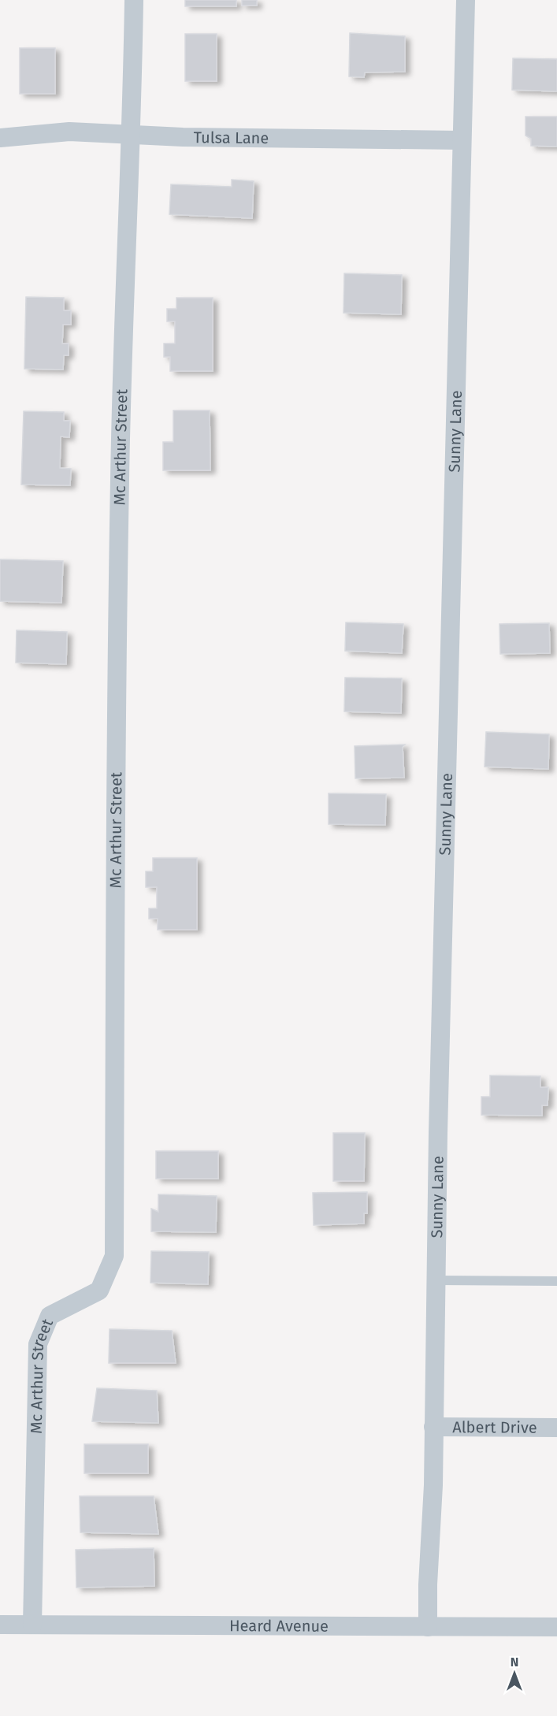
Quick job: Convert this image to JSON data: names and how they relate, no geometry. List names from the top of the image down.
{
  "streets": {
    "street": [
      "Tulsa Lane",
      "Sunny Lane",
      "Mc Arthur Street",
      "Albert Drive",
      "Heard Avenue"
    ]
  },
  "crossings": [
    ["Tulsa Lane", "Sunny Lane"],
    ["Tulsa Lane", "Mc Arthur Street"],
    ["Sunny Lane", "Albert Drive"],
    ["Sunny Lane", "Heard Avenue"],
    ["Mc Arthur Street", "Heard Avenue"]
  ],
  "north": "top"
}
